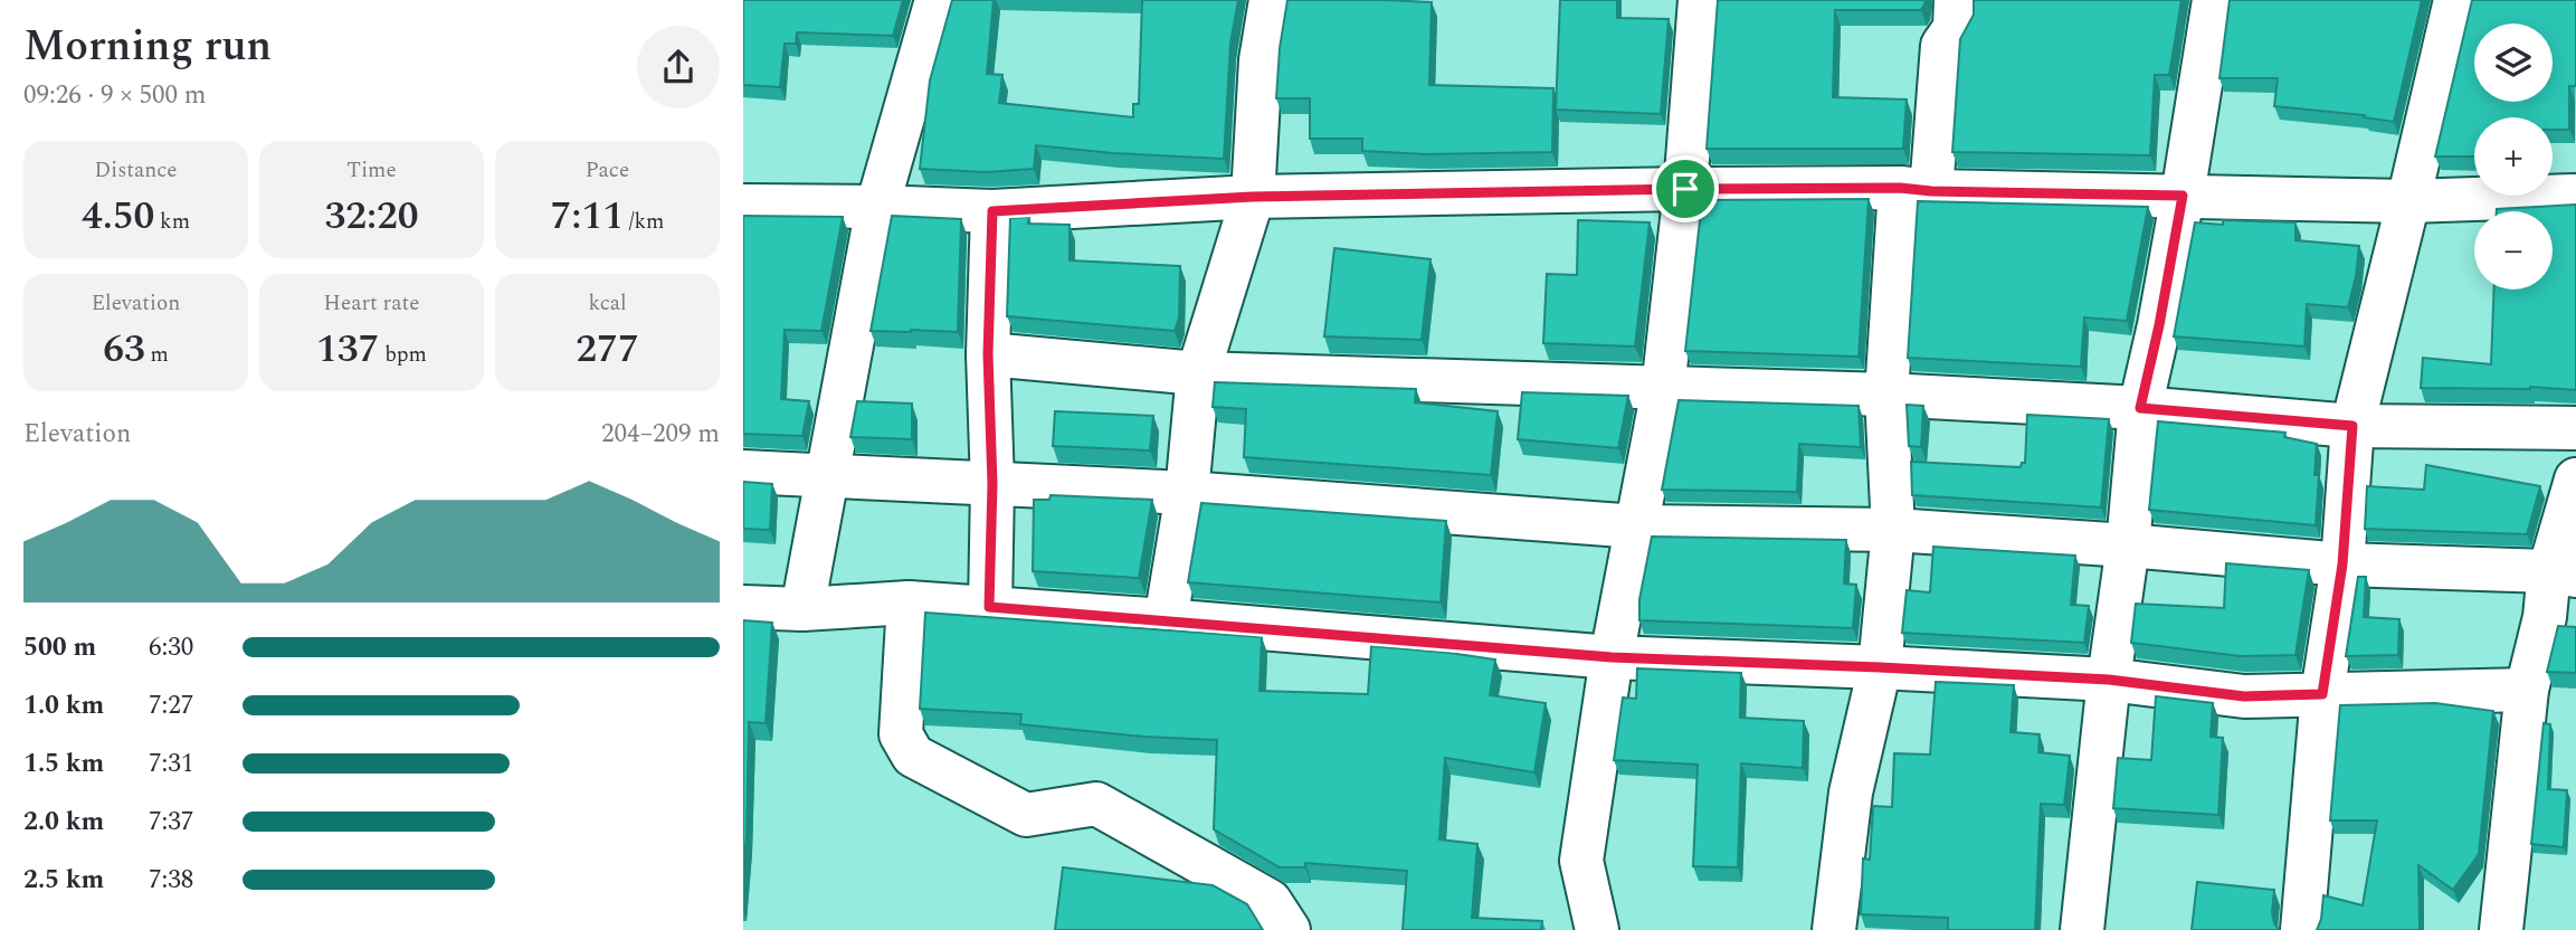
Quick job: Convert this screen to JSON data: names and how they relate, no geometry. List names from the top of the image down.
{
  "page": {
    "heading": ["Morning run", "09:26 · 9 × 500 m"],
    "map_buttons": ["+", "−"],
    "stats": [
      ["Distance", "4.50 km"],
      ["Time", "32:20"],
      ["Pace", "7:11 /km"],
      ["Elevation", "63 m"],
      ["Heart rate", "137 bpm"],
      ["kcal", "277"]
    ],
    "chart": ["Elevation", "204–209 m"],
    "list": [
      {
        "name": "500 m",
        "note": "6:30"
      },
      {
        "name": "1.0 km",
        "note": "7:27"
      },
      {
        "name": "1.5 km",
        "note": "7:31"
      },
      {
        "name": "2.0 km",
        "note": "7:37"
      },
      {
        "name": "2.5 km",
        "note": "7:38"
      }
    ]
  }
}
